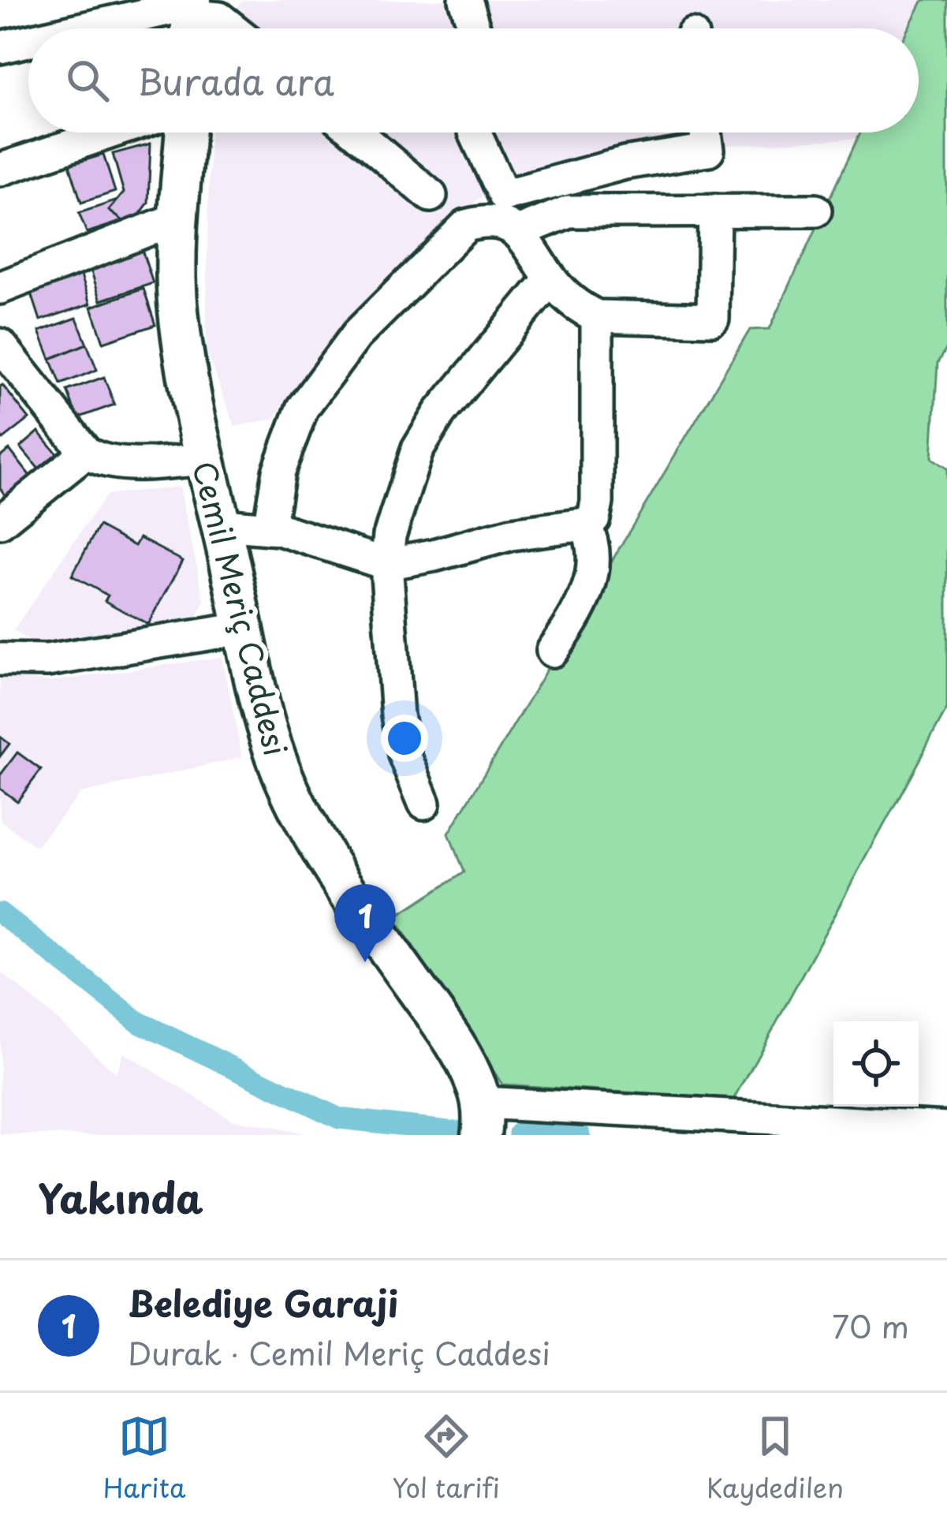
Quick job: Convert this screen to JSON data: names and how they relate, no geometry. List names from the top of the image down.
{
  "streets": {
    "main road": ["Cemil Meriç Caddesi"]
  },
  "page": {
    "search": "Burada ara",
    "pins": "1",
    "heading": "Yakında",
    "list": [
      {
        "mark": "1",
        "name": "Belediye Garaji",
        "note": "Durak · Cemil Meriç Caddesi",
        "value": "70 m"
      }
    ],
    "nav": ["Harita", "Yol tarifi", "Kaydedilen"]
  }
}
